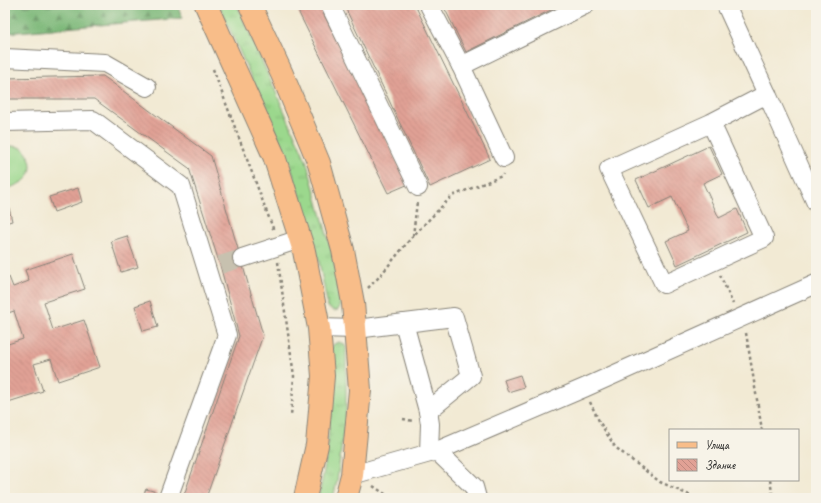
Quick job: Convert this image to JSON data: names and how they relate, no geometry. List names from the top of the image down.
{
  "legend": ["Улица", "Здание"]
}
